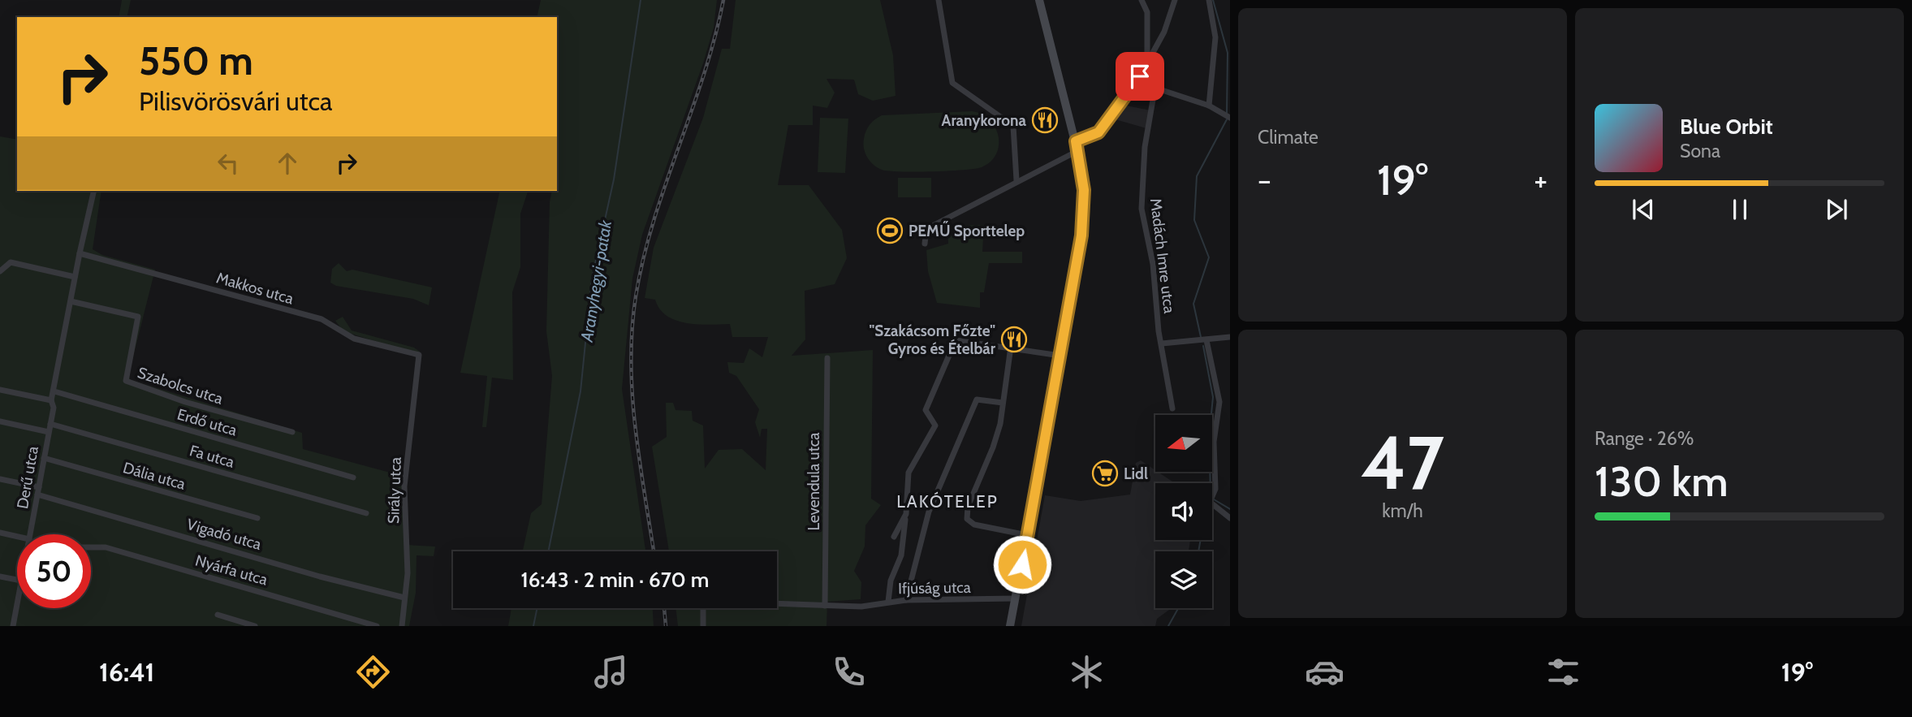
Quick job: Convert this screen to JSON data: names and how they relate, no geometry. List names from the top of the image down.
{
  "streets": {
    "street": [
      "Madách Imre utca",
      "Makkos utca",
      "Szabolcs utca",
      "Erdő utca",
      "Fa utca",
      "Dália utca",
      "Derű utca",
      "Levendula utca",
      "Sirály utca",
      "Vigadó utca",
      "Nyárfa utca",
      "Ifjúság utca"
    ]
  },
  "crossings": [
    ["Makkos utca", "Sirály utca"],
    ["Fa utca", "Derű utca"],
    ["Dália utca", "Derű utca"],
    ["Derű utca", "Vigadó utca"],
    ["Levendula utca", "Ifjúság utca"],
    ["Sirály utca", "Vigadó utca"]
  ],
  "districts": ["LAKÓTELEP"],
  "water": ["Aranyhegyi-patak"],
  "places": {
    "restaurant": ["Aranykorona", "\"Szakácsom Főzte\" Gyros és Ételbár"],
    "sports": ["PEMŰ Sporttelep"],
    "supermarket": ["Lidl"]
  },
  "north": "left",
  "page": {
    "tile": [
      "Climate",
      ["47", "km/h"],
      ["Range · 26%", "130 km"]
    ],
    "turn": ["550 m", "Pilisvörösvári utca"],
    "song": ["Blue Orbit", "Sona"],
    "heat": ["−", "19°", "+"],
    "limit": "50",
    "trip": "16:43 · 2 min · 670 m",
    "tabs": ["16:41", "19°"]
  }
}
